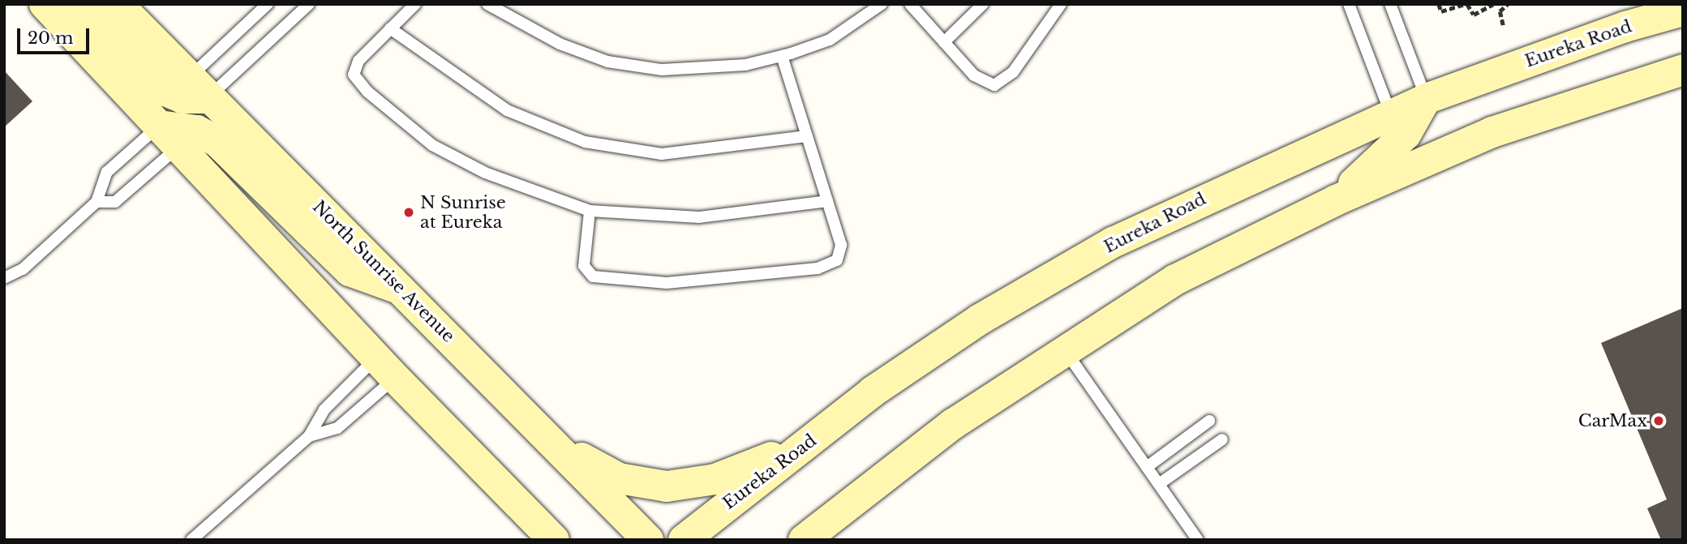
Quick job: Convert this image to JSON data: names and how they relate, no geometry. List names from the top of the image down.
{
  "streets": {
    "main road": ["Eureka Road", "North Sunrise Avenue"]
  },
  "places": ["N Sunrise at Eureka", "CarMax"],
  "scale_bar": "20 m"
}
